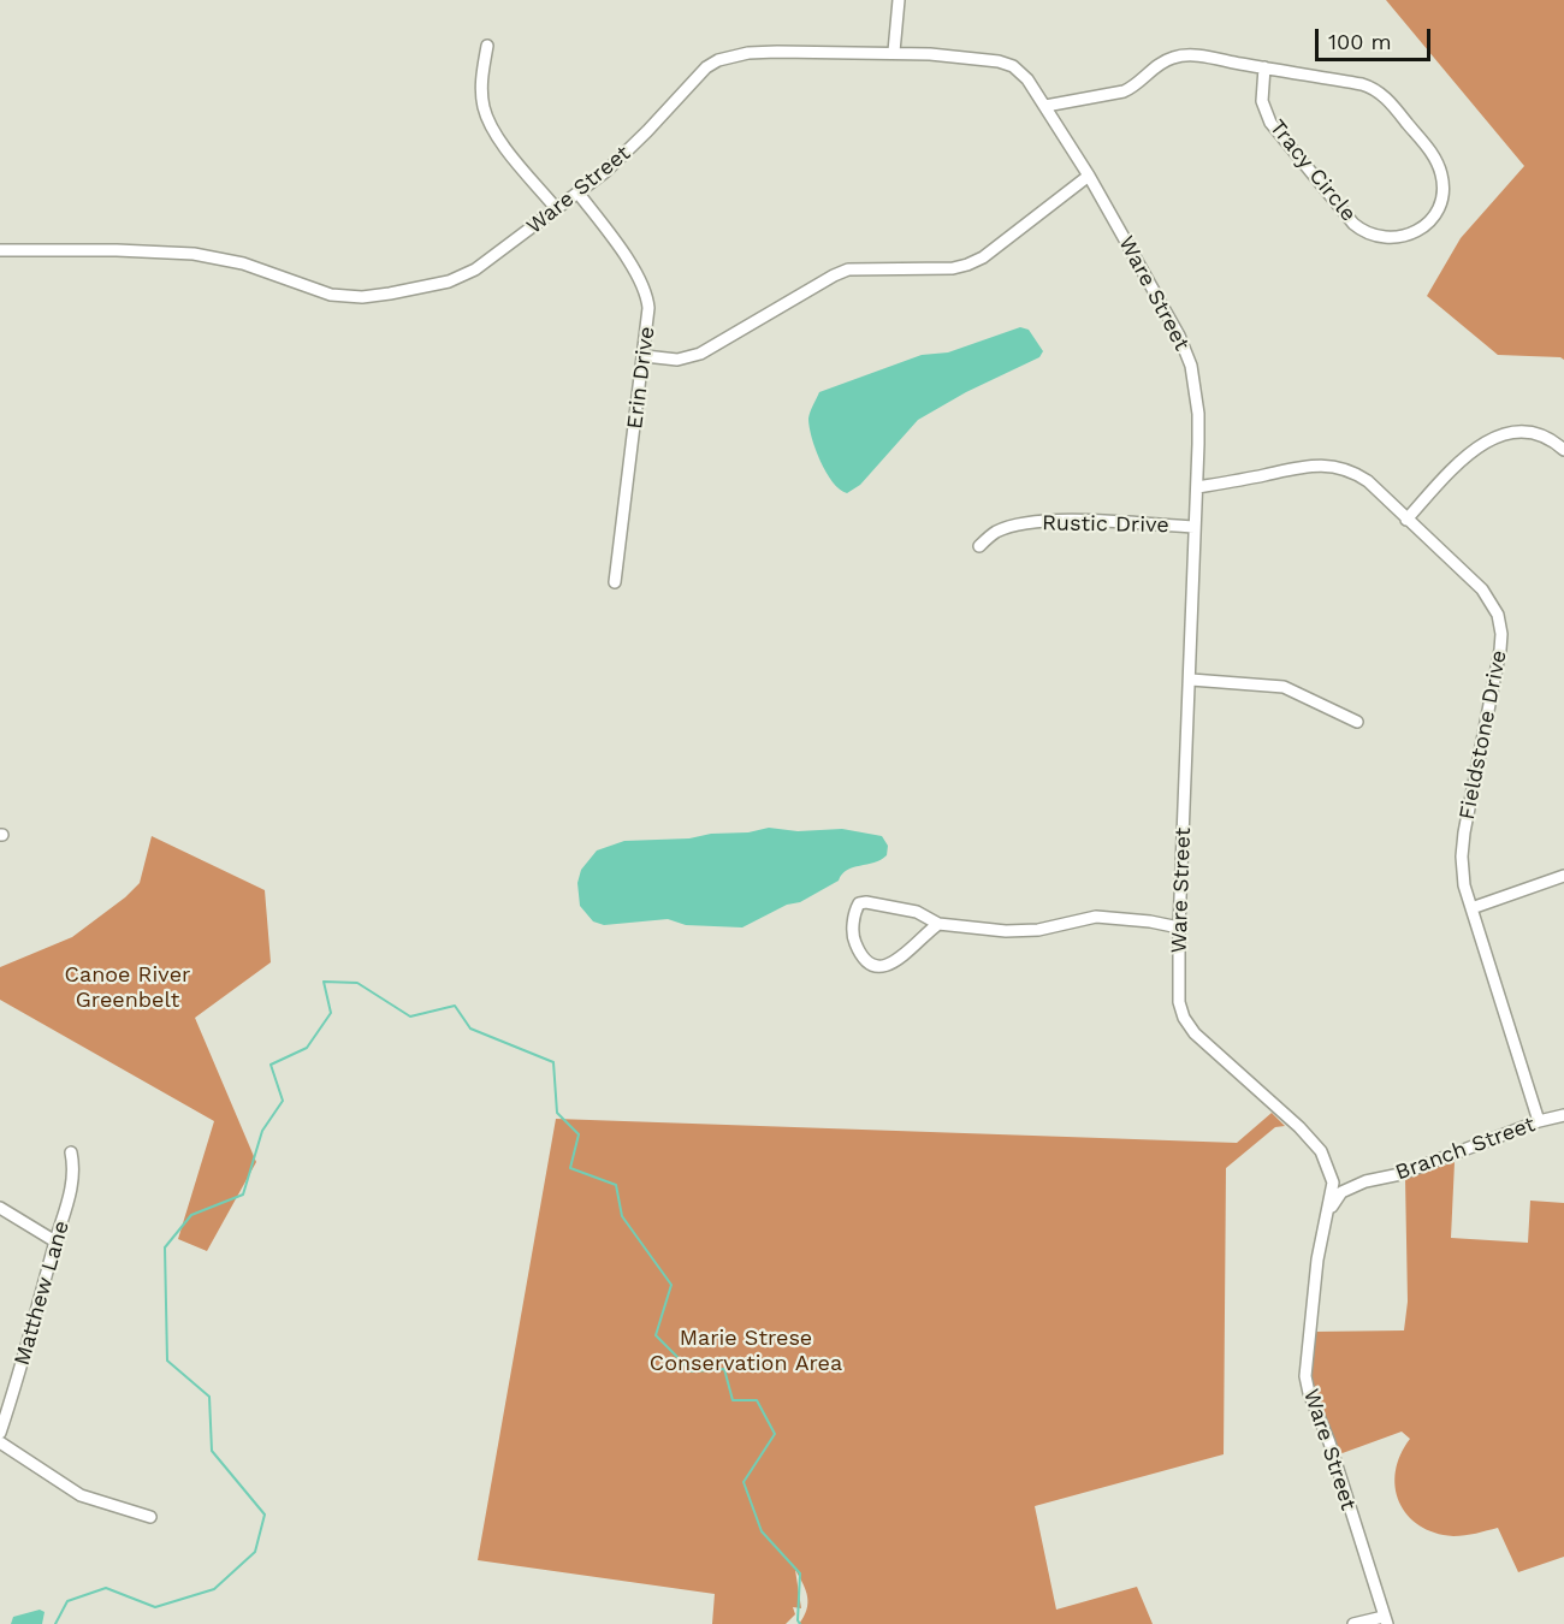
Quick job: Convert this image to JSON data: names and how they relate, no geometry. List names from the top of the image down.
{
  "streets": {
    "street": [
      "Tracy Circle",
      "Ware Street",
      "Erin Drive",
      "Rustic Drive",
      "Fieldstone Drive",
      "Branch Street",
      "Matthew Lane"
    ]
  },
  "crossings": [
    ["Tracy Circle", "Ware Street"],
    ["Ware Street", "Erin Drive"],
    ["Ware Street", "Rustic Drive"],
    ["Ware Street", "Fieldstone Drive"],
    ["Ware Street", "Branch Street"],
    ["Fieldstone Drive", "Branch Street"]
  ],
  "parks": ["Canoe River Greenbelt", "Marie Strese Conservation Area"],
  "scale_bar": "100 m"
}
